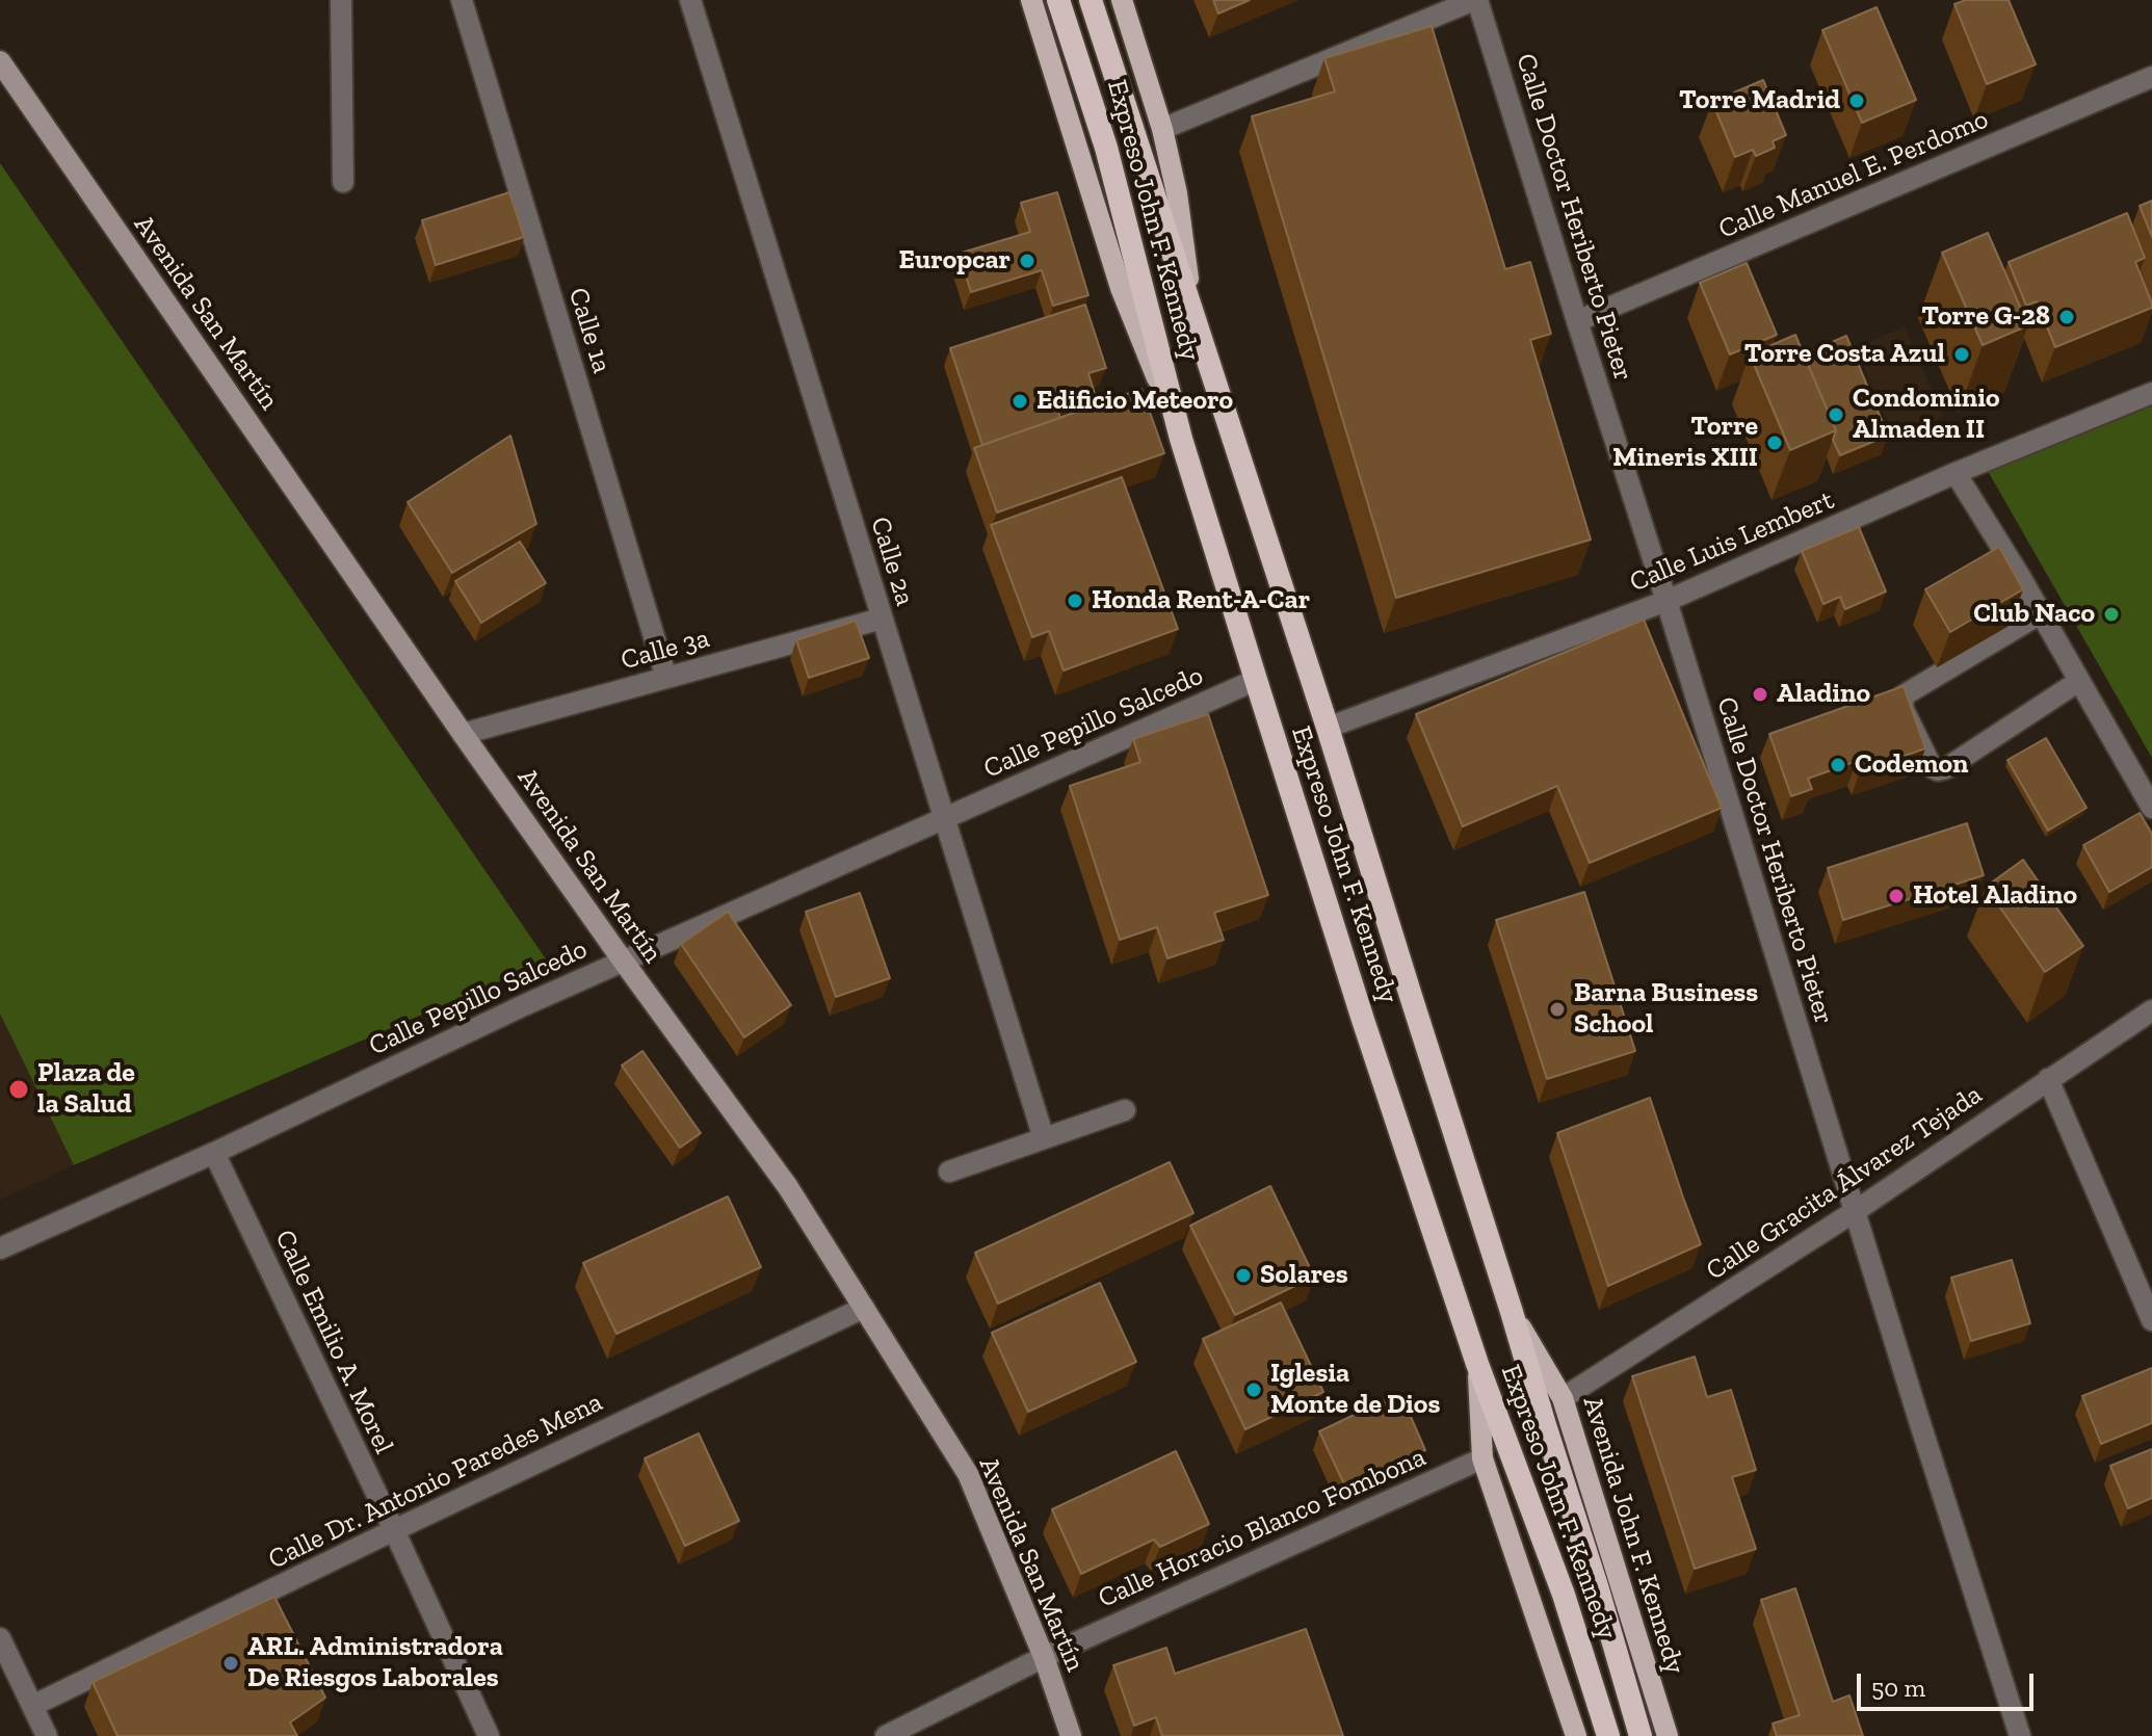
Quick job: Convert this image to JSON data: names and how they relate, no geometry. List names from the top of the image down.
{
  "streets": {
    "highway": ["Expreso John F. Kennedy"],
    "main road": ["Avenida San Martín", "Avenida John F. Kennedy"],
    "street": [
      "Calle Manuel E. Perdomo",
      "Calle Doctor Heriberto Pieter",
      "Calle 1a",
      "Calle Luis Lembert",
      "Calle 2a",
      "Calle 3a",
      "Calle Pepillo Salcedo",
      "Calle Gracita Álvarez Tejada",
      "Calle Emilio A. Morel",
      "Calle Dr. Antonio Paredes Mena",
      "Calle Horacio Blanco Fombona"
    ]
  },
  "crossings": [
    ["Calle Manuel E. Perdomo", "Calle Doctor Heriberto Pieter"],
    ["Calle Doctor Heriberto Pieter", "Calle Luis Lembert"],
    ["Calle Doctor Heriberto Pieter", "Calle Gracita Álvarez Tejada"],
    ["Expreso John F. Kennedy", "Calle Luis Lembert"],
    ["Expreso John F. Kennedy", "Calle Pepillo Salcedo"],
    ["Expreso John F. Kennedy", "Avenida John F. Kennedy"],
    ["Avenida San Martín", "Calle 3a"],
    ["Avenida San Martín", "Calle Pepillo Salcedo"],
    ["Avenida San Martín", "Calle Dr. Antonio Paredes Mena"],
    ["Avenida San Martín", "Calle Horacio Blanco Fombona"],
    ["Calle 1a", "Calle 3a"],
    ["Calle 2a", "Calle 3a"],
    ["Calle 2a", "Calle Pepillo Salcedo"],
    ["Calle Pepillo Salcedo", "Calle Emilio A. Morel"],
    ["Calle Gracita Álvarez Tejada", "Avenida John F. Kennedy"],
    ["Calle Emilio A. Morel", "Calle Dr. Antonio Paredes Mena"]
  ],
  "places": [
    "Torre Madrid",
    "Europcar",
    "Torre G-28",
    "Torre Costa Azul",
    "Edificio Meteoro",
    "Condominio Almaden II",
    "Torre Mineris XIII",
    "Honda Rent-A-Car",
    "Club Naco",
    "Aladino",
    "Codemon",
    "Hotel Aladino",
    "Barna Business School",
    "Plaza de la Salud",
    "Solares",
    "Iglesia Monte de Dios",
    "ARL. Administradora De Riesgos Laborales"
  ],
  "scale_bar": "50 m"
}
